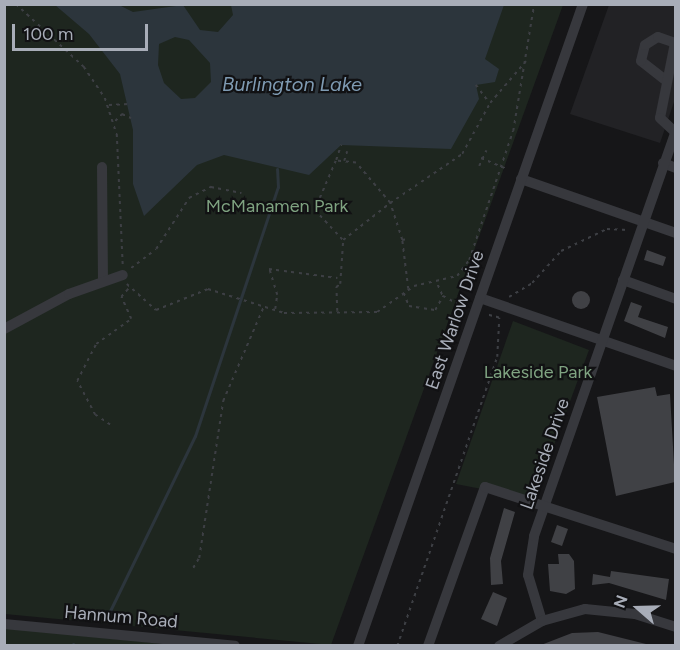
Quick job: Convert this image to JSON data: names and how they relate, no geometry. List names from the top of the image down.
{
  "streets": {
    "street": ["East Warlow Drive", "Lakeside Drive", "Hannum Road"]
  },
  "water": ["Burlington Lake"],
  "parks": ["McManamen Park", "Lakeside Park"],
  "scale_bar": "100 m",
  "north": "left"
}
